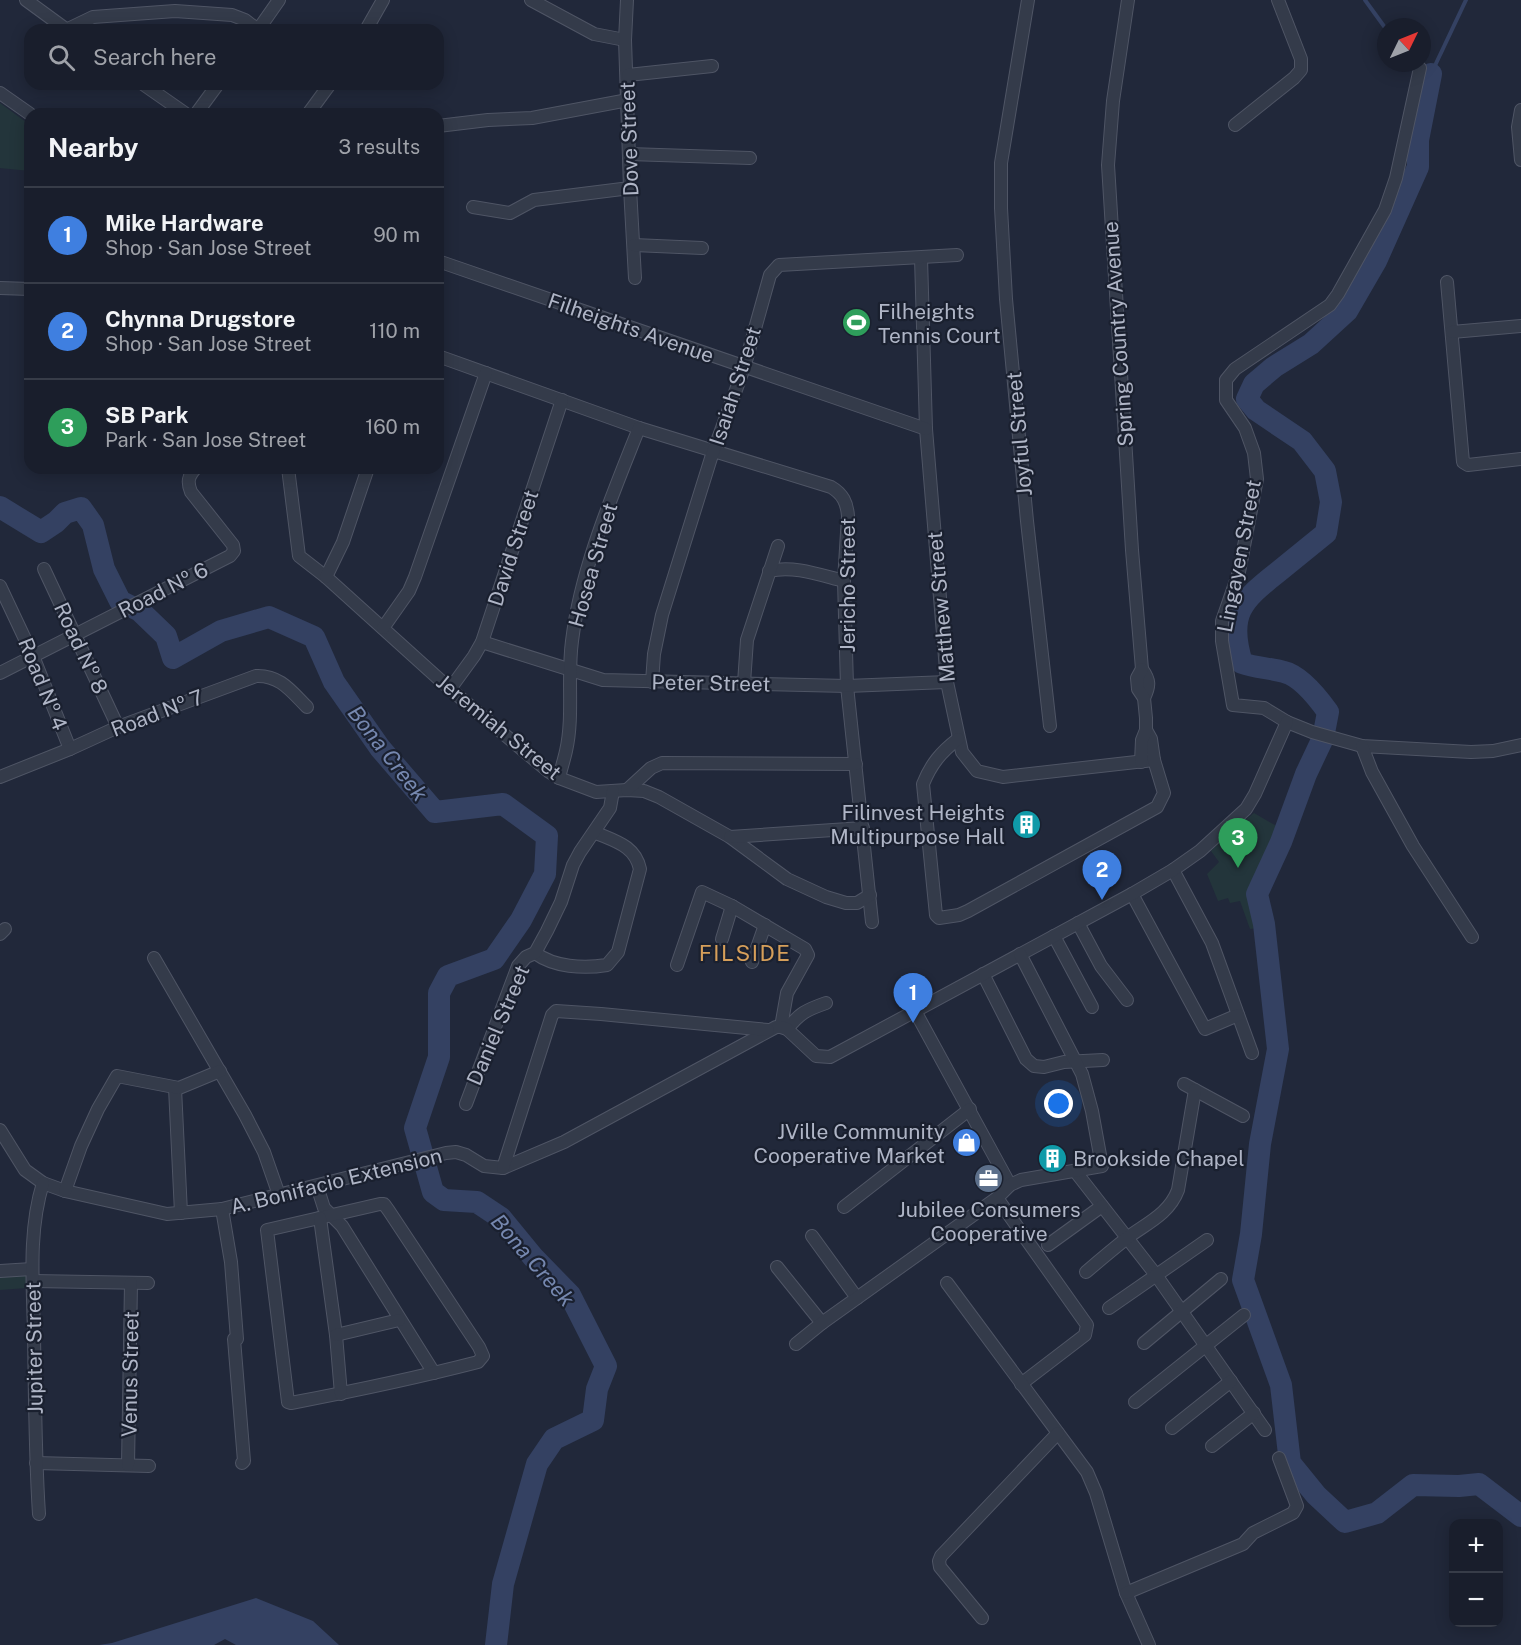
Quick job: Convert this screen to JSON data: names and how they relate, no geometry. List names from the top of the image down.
{
  "streets": {
    "street": [
      "Dove Street",
      "Filheights Avenue",
      "Spring Country Avenue",
      "Isaiah Street",
      "Joyful Street",
      "David Street",
      "Lingayen Street",
      "Hosea Street",
      "Jericho Street",
      "Road № 6",
      "Matthew Street",
      "Road № 8",
      "Peter Street",
      "Road № 4",
      "Road № 7",
      "Jeremiah Street",
      "Daniel Street",
      "A. Bonifacio Extension",
      "Jupiter Street",
      "Venus Street"
    ]
  },
  "crossings": [
    ["Filheights Avenue", "Isaiah Street"],
    ["Filheights Avenue", "Matthew Street"],
    ["Spring Country Avenue", "Matthew Street"],
    ["Isaiah Street", "Jericho Street"],
    ["Isaiah Street", "Matthew Street"],
    ["Isaiah Street", "Peter Street"],
    ["David Street", "Jericho Street"],
    ["David Street", "Peter Street"],
    ["David Street", "Jeremiah Street"],
    ["Hosea Street", "Jericho Street"],
    ["Hosea Street", "Peter Street"],
    ["Hosea Street", "Jeremiah Street"],
    ["Jericho Street", "Peter Street"],
    ["Jericho Street", "Jeremiah Street"],
    ["Road № 6", "Road № 8"],
    ["Road № 6", "Road № 4"],
    ["Matthew Street", "Peter Street"],
    ["Road № 8", "Road № 7"],
    ["Road № 4", "Road № 7"],
    ["Jeremiah Street", "Daniel Street"],
    ["A. Bonifacio Extension", "Jupiter Street"]
  ],
  "districts": ["FILSIDE"],
  "water": ["Bona Creek"],
  "places": {
    "sports": ["Filheights Tennis Court"],
    "building": ["Filinvest Heights Multipurpose Hall", "Brookside Chapel"],
    "shop": ["JVille Community Cooperative Market"],
    "office": ["Jubilee Consumers Cooperative"]
  },
  "north": "top right",
  "page": {
    "search": "Search here",
    "heading": ["Nearby", "3 results"],
    "list": [
      {
        "mark": "1",
        "name": "Mike Hardware",
        "note": "Shop · San Jose Street",
        "value": "90 m"
      },
      {
        "mark": "2",
        "name": "Chynna Drugstore",
        "note": "Shop · San Jose Street",
        "value": "110 m"
      },
      {
        "mark": "3",
        "name": "SB Park",
        "note": "Park · San Jose Street",
        "value": "160 m"
      }
    ],
    "pins": ["3", "2", "1"],
    "map_buttons": ["+", "−"]
  }
}
